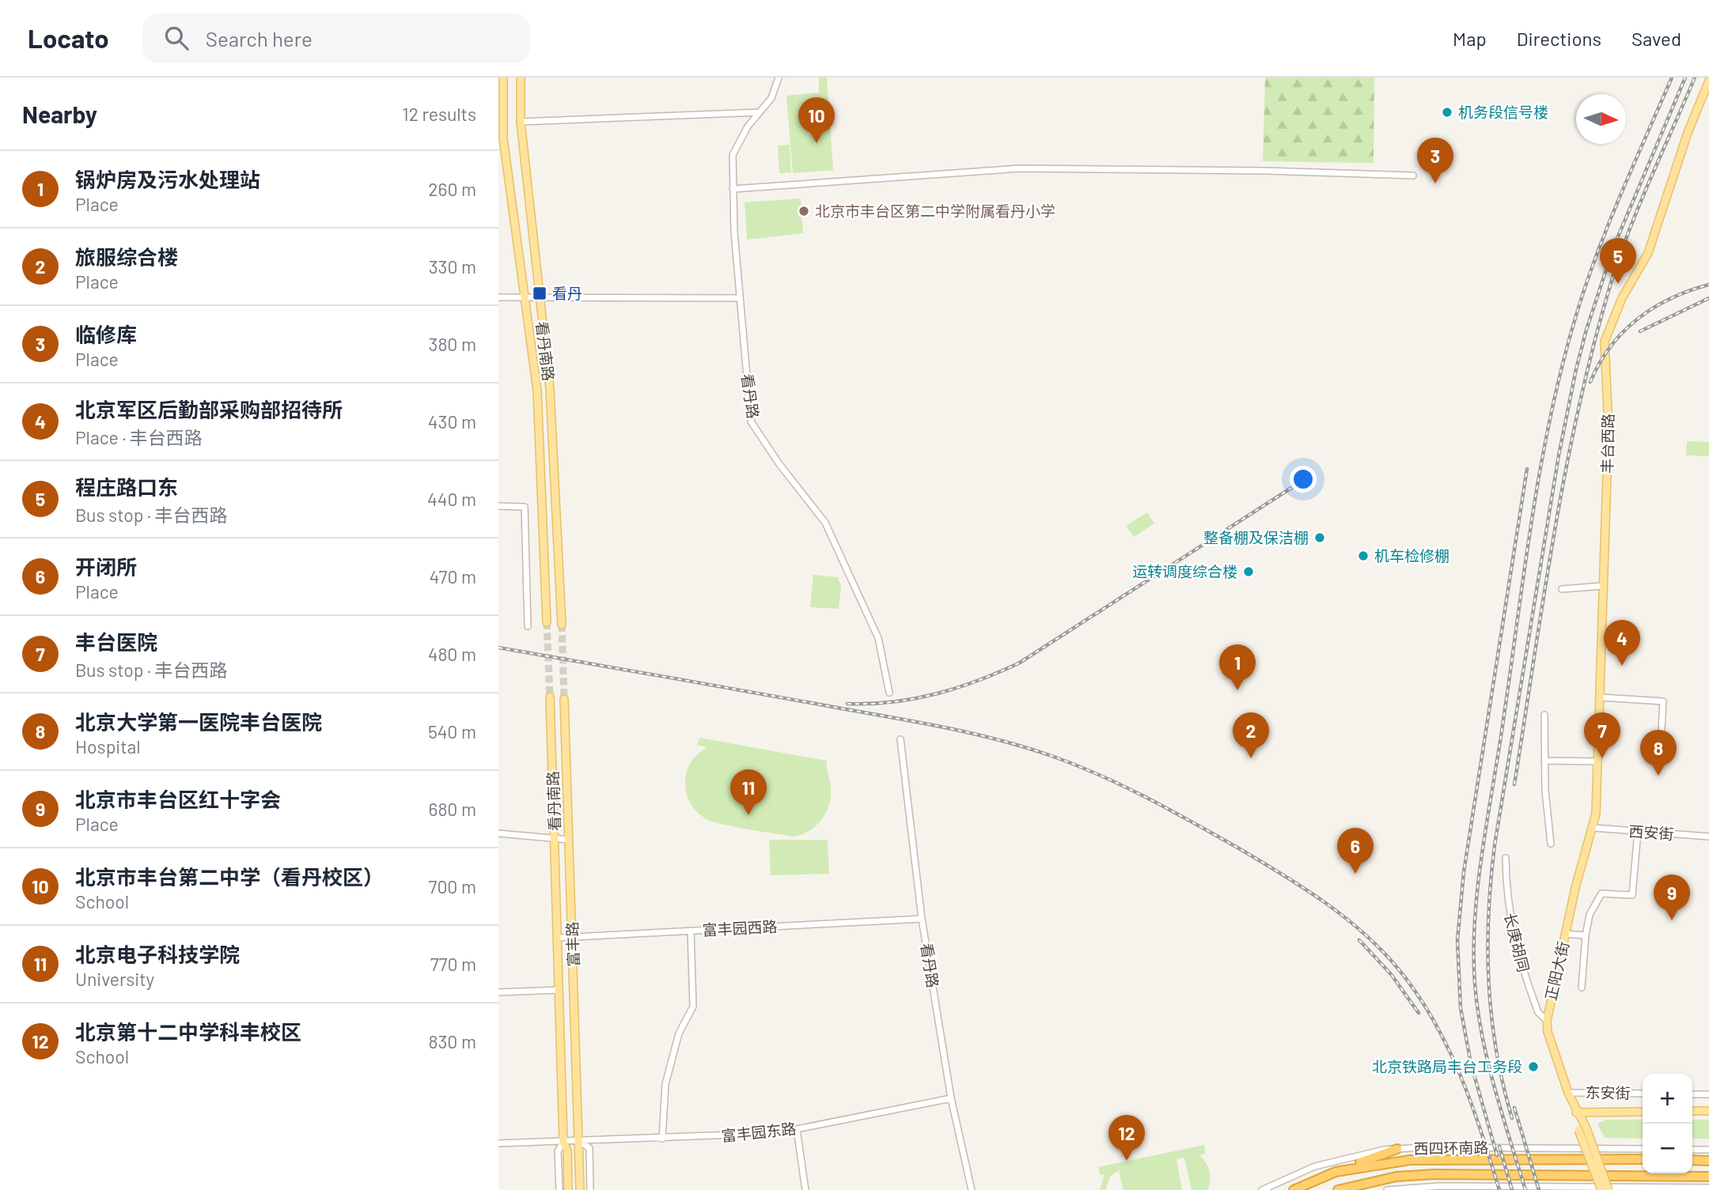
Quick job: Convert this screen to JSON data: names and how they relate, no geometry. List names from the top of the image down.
{
  "streets": {
    "highway": ["西四环南路"],
    "main road": [
      "看丹南路",
      "丰台西路",
      "富丰路",
      "正阳大街"
    ],
    "street": [
      "看丹路",
      "西安街",
      "富丰园西路",
      "长庚胡同",
      "东安街",
      "富丰园东路"
    ]
  },
  "crossings": [
    ["看丹南路", "富丰路"],
    ["看丹路", "富丰园西路"],
    ["看丹路", "富丰园东路"],
    ["丰台西路", "西安街"],
    ["丰台西路", "正阳大街"],
    ["西安街", "正阳大街"],
    ["富丰园西路", "富丰路"],
    ["长庚胡同", "正阳大街"],
    ["富丰路", "富丰园东路"],
    ["正阳大街", "东安街"]
  ],
  "places": {
    "other": [
      "机务段信号楼",
      "北京市丰台区第二中学附属看丹小学",
      "整备棚及保洁棚",
      "机车检修棚",
      "运转调度综合楼",
      "北京铁路局丰台工务段"
    ],
    "transit": ["看丹"]
  },
  "north": "right",
  "page": {
    "header": "Locato",
    "search": "Search here",
    "nav": ["Map", "Directions", "Saved"],
    "heading": ["Nearby", "12 results"],
    "pins": [
      "10",
      "3",
      "5",
      "4",
      "1",
      "2",
      "7",
      "8",
      "11",
      "6",
      "9",
      "12"
    ],
    "list": [
      {
        "mark": "1",
        "name": "锅炉房及污水处理站",
        "note": "Place",
        "value": "260 m"
      },
      {
        "mark": "2",
        "name": "旅服综合楼",
        "note": "Place",
        "value": "330 m"
      },
      {
        "mark": "3",
        "name": "临修库",
        "note": "Place",
        "value": "380 m"
      },
      {
        "mark": "4",
        "name": "北京军区后勤部采购部招待所",
        "note": "Place · 丰台西路",
        "value": "430 m"
      },
      {
        "mark": "5",
        "name": "程庄路口东",
        "note": "Bus stop · 丰台西路",
        "value": "440 m"
      },
      {
        "mark": "6",
        "name": "开闭所",
        "note": "Place",
        "value": "470 m"
      },
      {
        "mark": "7",
        "name": "丰台医院",
        "note": "Bus stop · 丰台西路",
        "value": "480 m"
      },
      {
        "mark": "8",
        "name": "北京大学第一医院丰台医院",
        "note": "Hospital",
        "value": "540 m"
      },
      {
        "mark": "9",
        "name": "北京市丰台区红十字会",
        "note": "Place",
        "value": "680 m"
      },
      {
        "mark": "10",
        "name": "北京市丰台第二中学（看丹校区）",
        "note": "School",
        "value": "700 m"
      },
      {
        "mark": "11",
        "name": "北京电子科技学院",
        "note": "University",
        "value": "770 m"
      },
      {
        "mark": "12",
        "name": "北京第十二中学科丰校区",
        "note": "School",
        "value": "830 m"
      }
    ],
    "map_buttons": ["+", "−"]
  }
}
